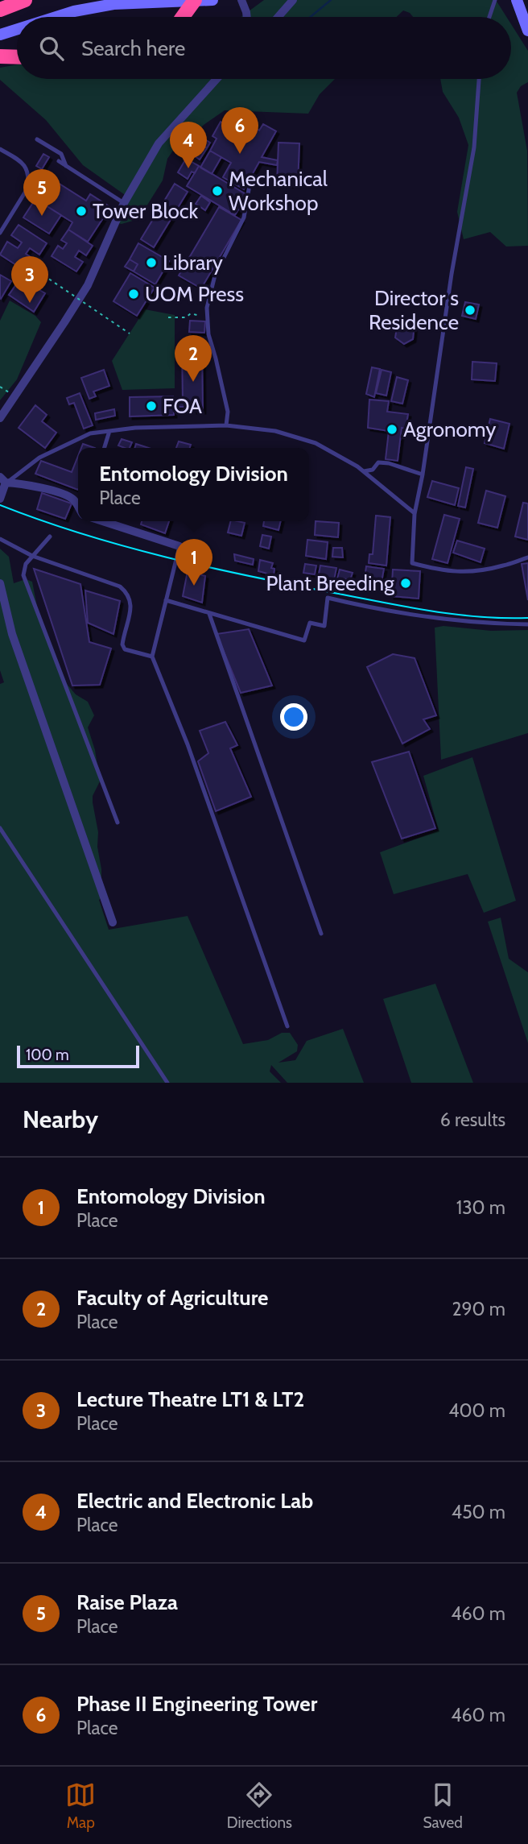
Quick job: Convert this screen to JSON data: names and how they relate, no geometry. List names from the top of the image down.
{
  "places": [
    "Mechanical Workshop",
    "Tower Block",
    "Library",
    "UOM Press",
    "Director s Residence",
    "FOA",
    "Agronomy",
    "Plant Breeding"
  ],
  "scale_bar": "100 m",
  "page": {
    "search": "Search here",
    "pins": [
      "6",
      "4",
      "5",
      "3",
      "2",
      "1"
    ],
    "popup": ["Entomology Division", "Place"],
    "scale": "100 m",
    "heading": ["Nearby", "6 results"],
    "list": [
      {
        "mark": "1",
        "name": "Entomology Division",
        "note": "Place",
        "value": "130 m"
      },
      {
        "mark": "2",
        "name": "Faculty of Agriculture",
        "note": "Place",
        "value": "290 m"
      },
      {
        "mark": "3",
        "name": "Lecture Theatre LT1 & LT2",
        "note": "Place",
        "value": "400 m"
      },
      {
        "mark": "4",
        "name": "Electric and Electronic Lab",
        "note": "Place",
        "value": "450 m"
      },
      {
        "mark": "5",
        "name": "Raise Plaza",
        "note": "Place",
        "value": "460 m"
      },
      {
        "mark": "6",
        "name": "Phase II Engineering Tower",
        "note": "Place",
        "value": "460 m"
      }
    ],
    "nav": ["Map", "Directions", "Saved"]
  }
}
